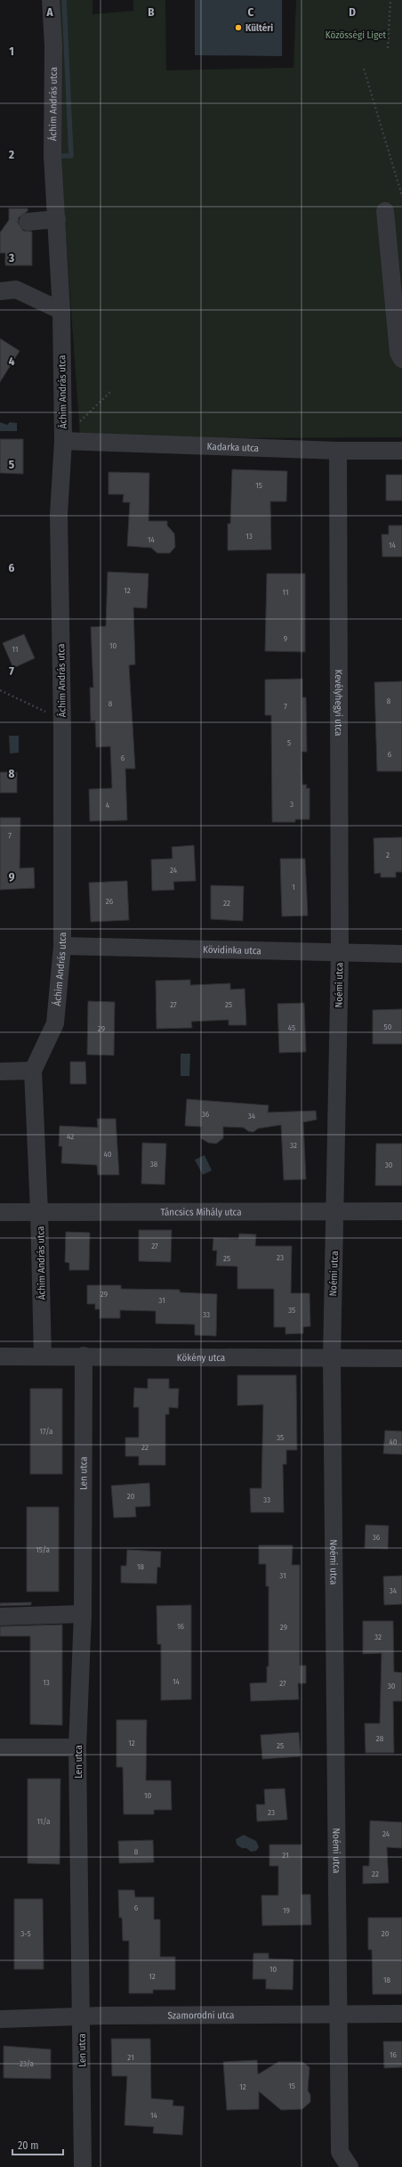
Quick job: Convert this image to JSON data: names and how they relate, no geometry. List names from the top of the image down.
{
  "streets": {
    "street": [
      "Áchim András utca",
      "Kadarka utca",
      "Kevélyhegyi utca",
      "Kövidinka utca",
      "Noémi utca",
      "Táncsics Mihály utca",
      "Kökény utca",
      "Len utca",
      "Szamorodni utca"
    ]
  },
  "crossings": [
    ["Áchim András utca", "Kadarka utca"],
    ["Áchim András utca", "Kövidinka utca"],
    ["Áchim András utca", "Táncsics Mihály utca"],
    ["Áchim András utca", "Kökény utca"],
    ["Kadarka utca", "Kevélyhegyi utca"],
    ["Kevélyhegyi utca", "Kövidinka utca"],
    ["Kevélyhegyi utca", "Noémi utca"],
    ["Kövidinka utca", "Noémi utca"],
    ["Noémi utca", "Táncsics Mihály utca"],
    ["Noémi utca", "Kökény utca"],
    ["Noémi utca", "Szamorodni utca"],
    ["Kökény utca", "Len utca"],
    ["Len utca", "Szamorodni utca"]
  ],
  "parks": ["Közösségi Liget"],
  "places": ["Kültéri"],
  "house_numbers": [
    "15",
    "13",
    "14",
    "14",
    "12",
    "11",
    "9",
    "10",
    "11",
    "8",
    "8",
    "7",
    "5",
    "6",
    "6",
    "3",
    "4",
    "7",
    "2",
    "24",
    "1",
    "26",
    "22",
    "27",
    "25",
    "50",
    "45",
    "29",
    "36",
    "34",
    "42",
    "32",
    "40",
    "38",
    "30",
    "27",
    "23",
    "25",
    "29",
    "31",
    "35",
    "33",
    "17/a",
    "35",
    "40",
    "22",
    "20",
    "33",
    "36",
    "15/a",
    "18",
    "31",
    "34",
    "16",
    "29",
    "32",
    "14",
    "13",
    "27",
    "30",
    "28",
    "12",
    "25",
    "10",
    "23",
    "11/a",
    "24",
    "8",
    "21",
    "22",
    "6",
    "19",
    "3-5",
    "20",
    "10",
    "12",
    "18",
    "16",
    "21",
    "23/a",
    "15",
    "12",
    "14"
  ],
  "scale_bar": "20 m",
  "grid": {
    "columns": [
      "A",
      "B",
      "C",
      "D"
    ],
    "rows": [
      "1",
      "2",
      "3",
      "4",
      "5",
      "6",
      "7",
      "8",
      "9"
    ]
  }
}
